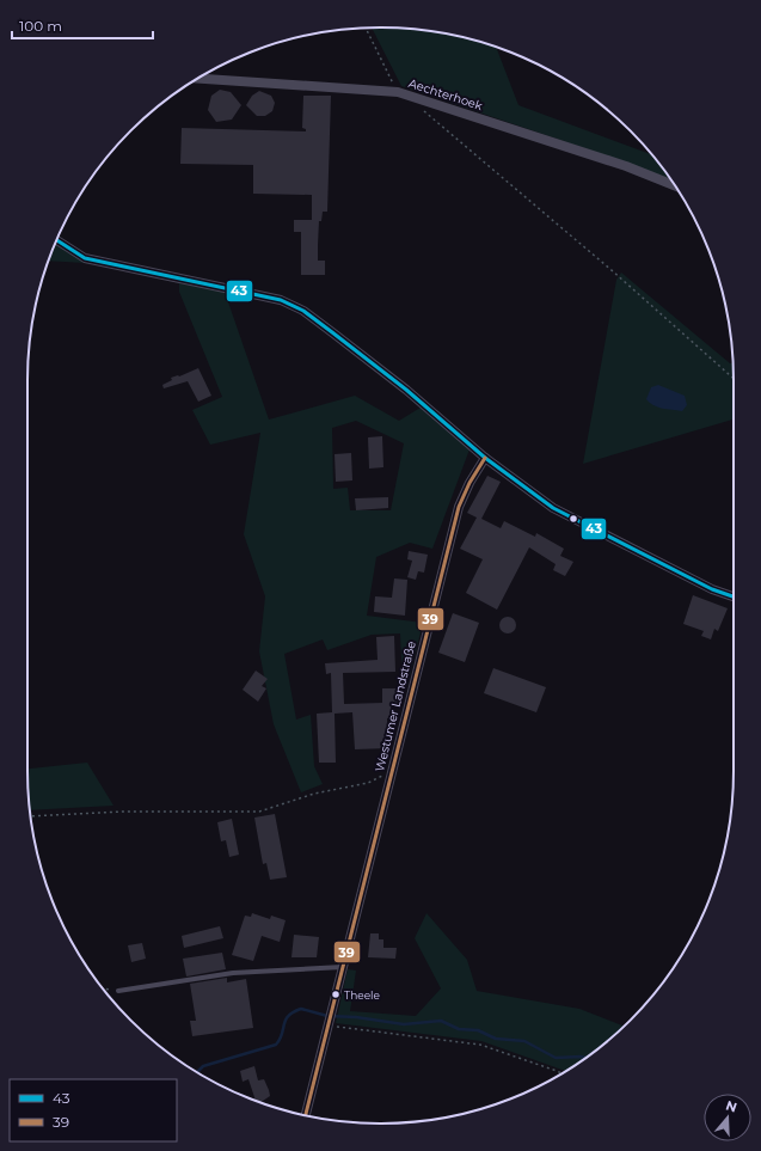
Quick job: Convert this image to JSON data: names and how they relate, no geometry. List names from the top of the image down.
{
  "streets": {
    "street": ["Aechterhoek", "Westumer Landstraße"]
  },
  "places": ["Theele"],
  "lines": ["transit line 43", "transit line 39"],
  "legend": ["43", "39"],
  "scale_bar": "100 m",
  "north": "top"
}
